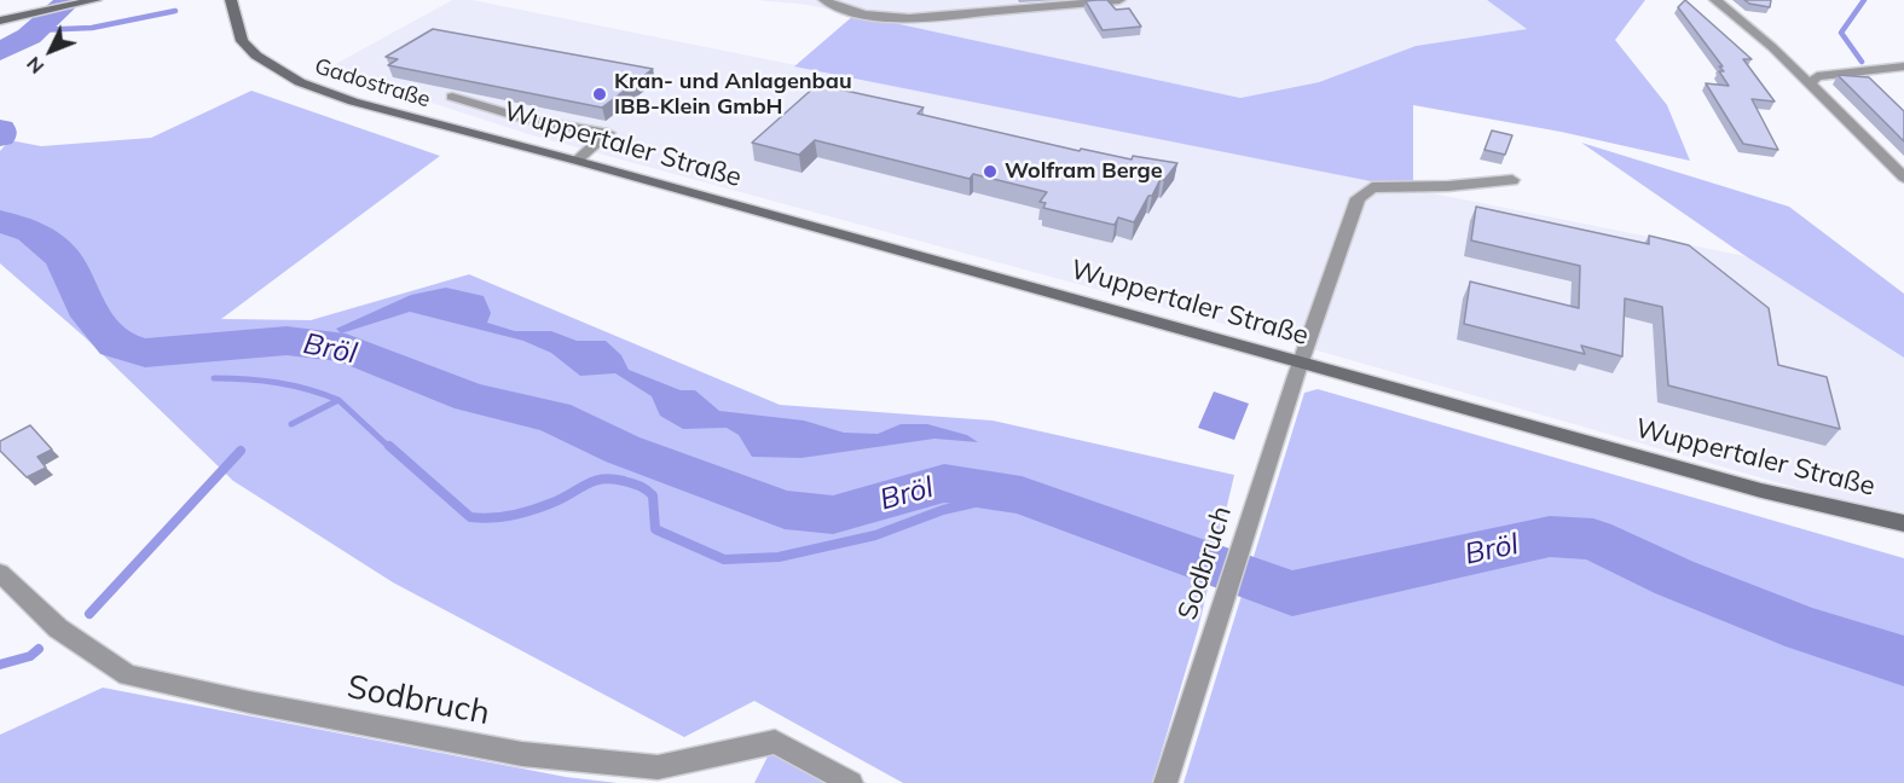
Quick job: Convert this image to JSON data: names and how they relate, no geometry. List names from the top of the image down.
{
  "streets": {
    "main road": ["Gadostraße", "Wuppertaler Straße"],
    "street": ["Sodbruch"]
  },
  "crossings": [
    ["Gadostraße", "Wuppertaler Straße"],
    ["Wuppertaler Straße", "Sodbruch"]
  ],
  "water": ["Bröl"],
  "places": ["Kran- und Anlagenbau IBB-Klein GmbH", "Wolfram Berge"],
  "north": "bottom left"
}
